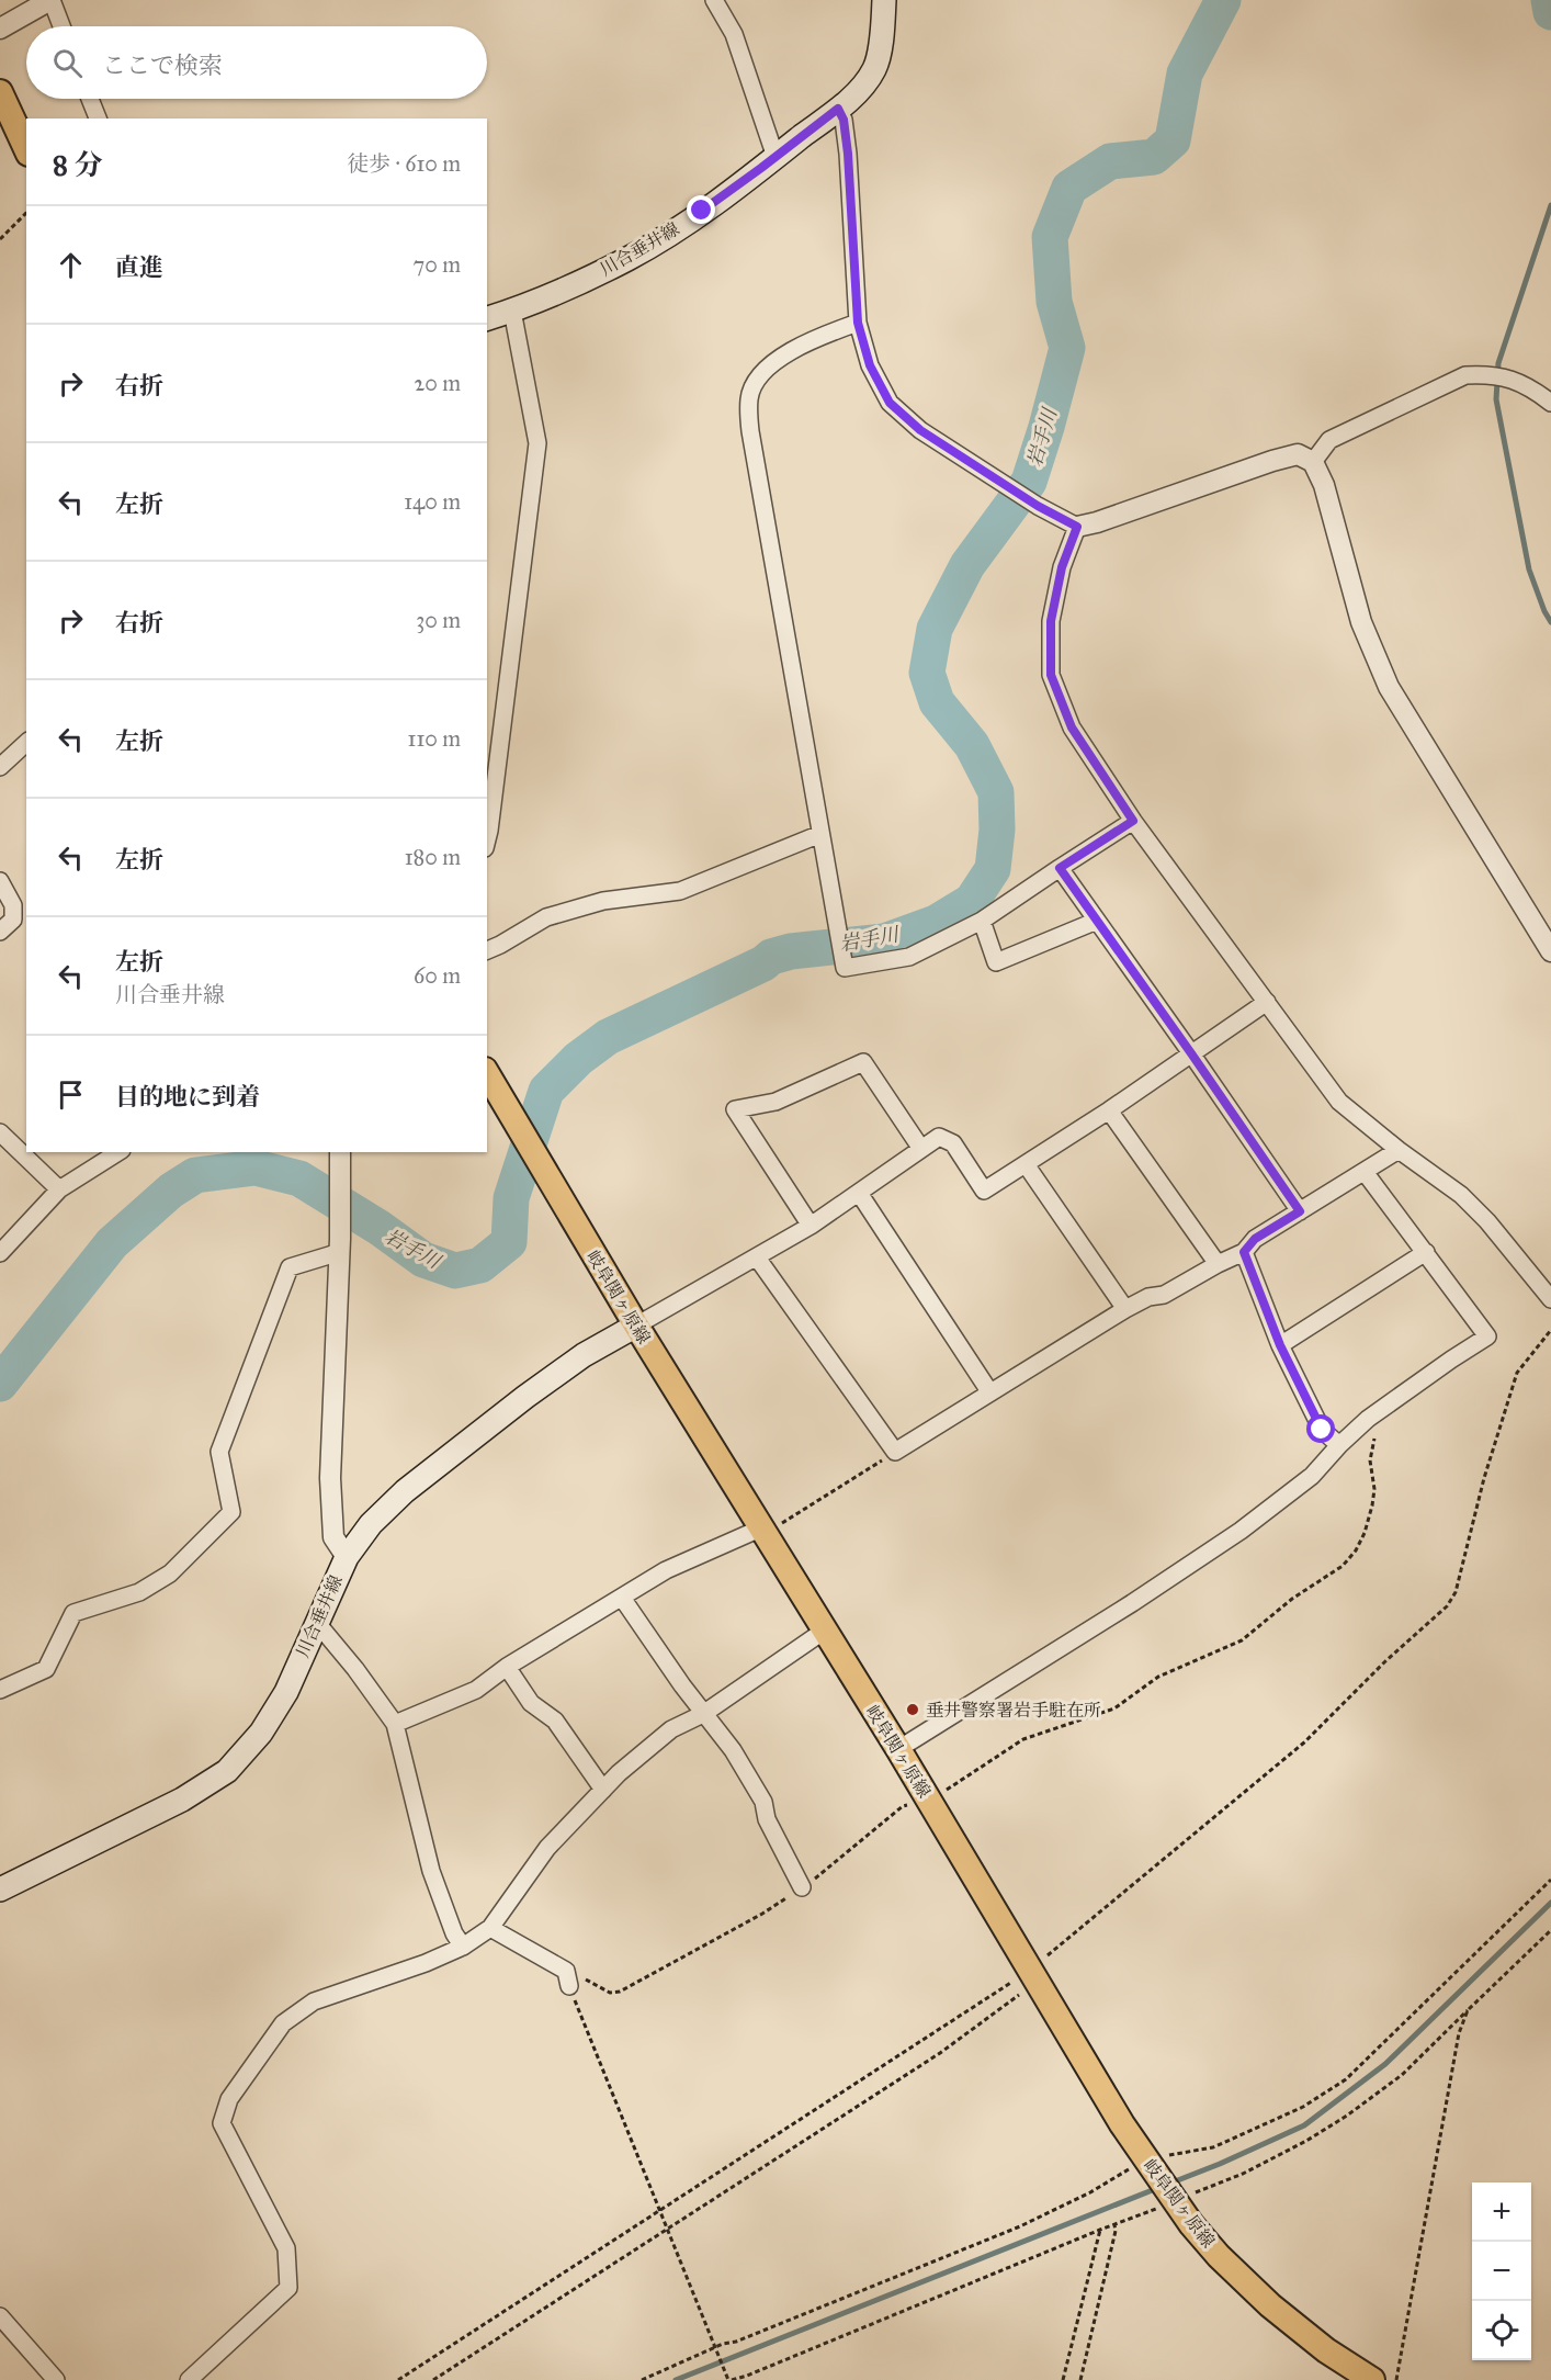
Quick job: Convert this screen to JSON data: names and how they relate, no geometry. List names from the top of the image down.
{
  "streets": {
    "main road": ["川合垂井線", "岐阜関ヶ原線"]
  },
  "crossings": [
    ["川合垂井線", "岐阜関ヶ原線"]
  ],
  "water": ["岩手川"],
  "places": ["垂井警察署岩手駐在所"],
  "page": {
    "search": "ここで検索",
    "heading": ["8 分", "徒歩 · 610 m"],
    "list": [
      ["直進", "70 m"],
      ["右折", "20 m"],
      ["左折", "140 m"],
      ["右折", "30 m"],
      ["左折", "110 m"],
      ["左折", "180 m"],
      ["左折", "川合垂井線", "60 m"],
      "目的地に到着"
    ],
    "map_buttons": ["+", "−"]
  }
}
